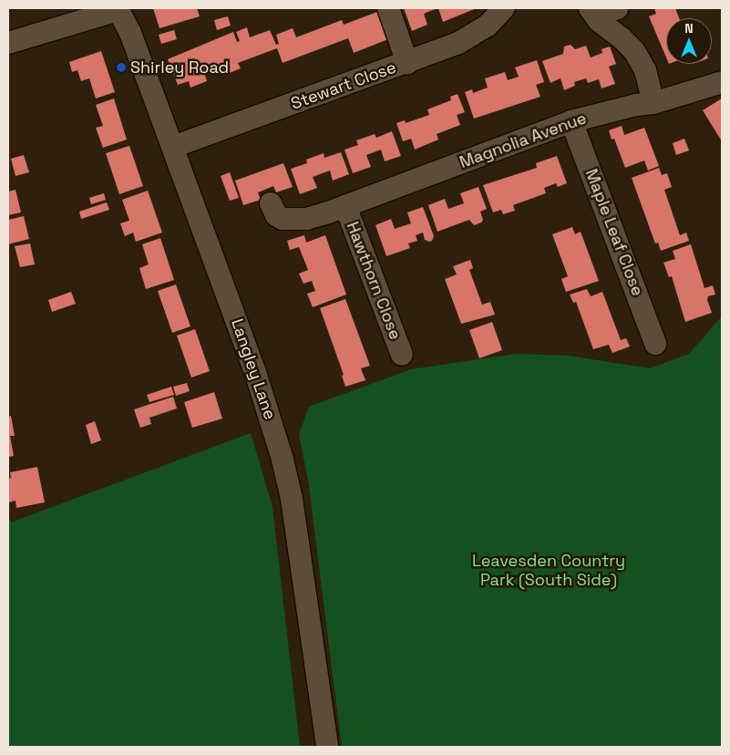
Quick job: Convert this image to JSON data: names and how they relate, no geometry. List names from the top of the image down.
{
  "streets": {
    "street": [
      "Stewart Close",
      "Magnolia Avenue",
      "Maple Leaf Close",
      "Hawthorn Close",
      "Langley Lane"
    ]
  },
  "crossings": [
    ["Stewart Close", "Langley Lane"],
    ["Magnolia Avenue", "Maple Leaf Close"],
    ["Magnolia Avenue", "Hawthorn Close"]
  ],
  "parks": ["Leavesden Country Park (South Side)"],
  "places": ["Shirley Road"],
  "north": "top"
}
